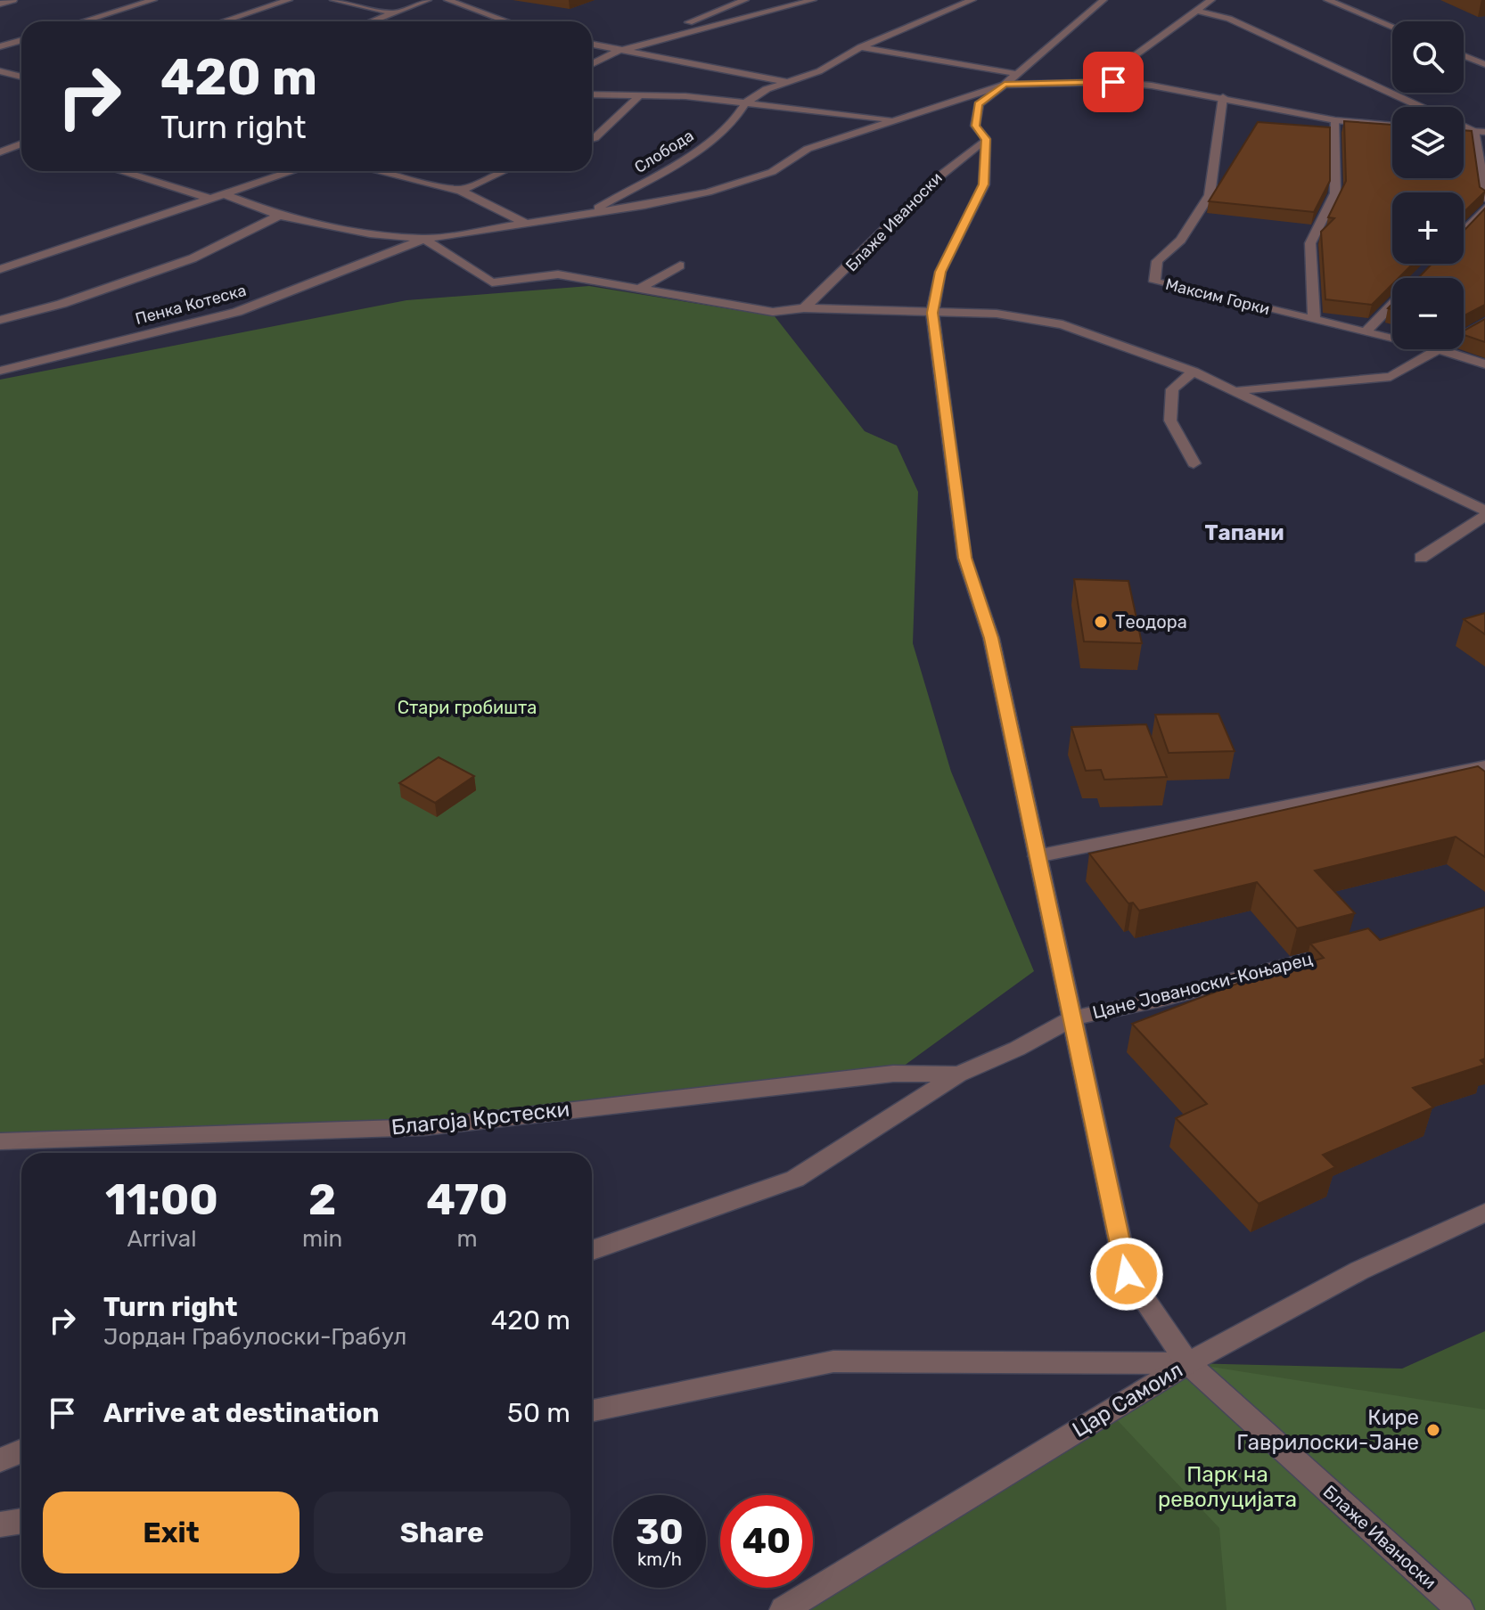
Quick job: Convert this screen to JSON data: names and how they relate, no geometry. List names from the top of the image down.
{
  "streets": {
    "street": [
      "Слобода",
      "Блаже Иваноски",
      "Максим Горки",
      "Пенка Котеска",
      "Цане Јованоски-Коњарец",
      "Благоја Крстески",
      "Цар Самоил"
    ]
  },
  "crossings": [
    ["Блаже Иваноски", "Цане Јованоски-Коњарец"],
    ["Блаже Иваноски", "Цар Самоил"],
    ["Цане Јованоски-Коњарец", "Благоја Крстески"]
  ],
  "districts": ["Тапани"],
  "parks": ["Стари гробишта", "Парк на револуцијата"],
  "places": ["Теодора", "Кире Гаврилоски-Јане"],
  "page": {
    "map_buttons": ["+", "−"],
    "turn": ["420 m", "Turn right"],
    "eta": [
      "11:00",
      "Arrival",
      "2",
      "min",
      "470",
      "m"
    ],
    "list": [
      {
        "name": "Turn right",
        "note": "Јордан Грабулоски-Грабул",
        "value": "420 m"
      },
      {
        "name": "Arrive at destination",
        "value": "50 m"
      }
    ],
    "buttons": ["Exit", "Share"],
    "speed": "30 km/h",
    "limit": "40"
  }
}
